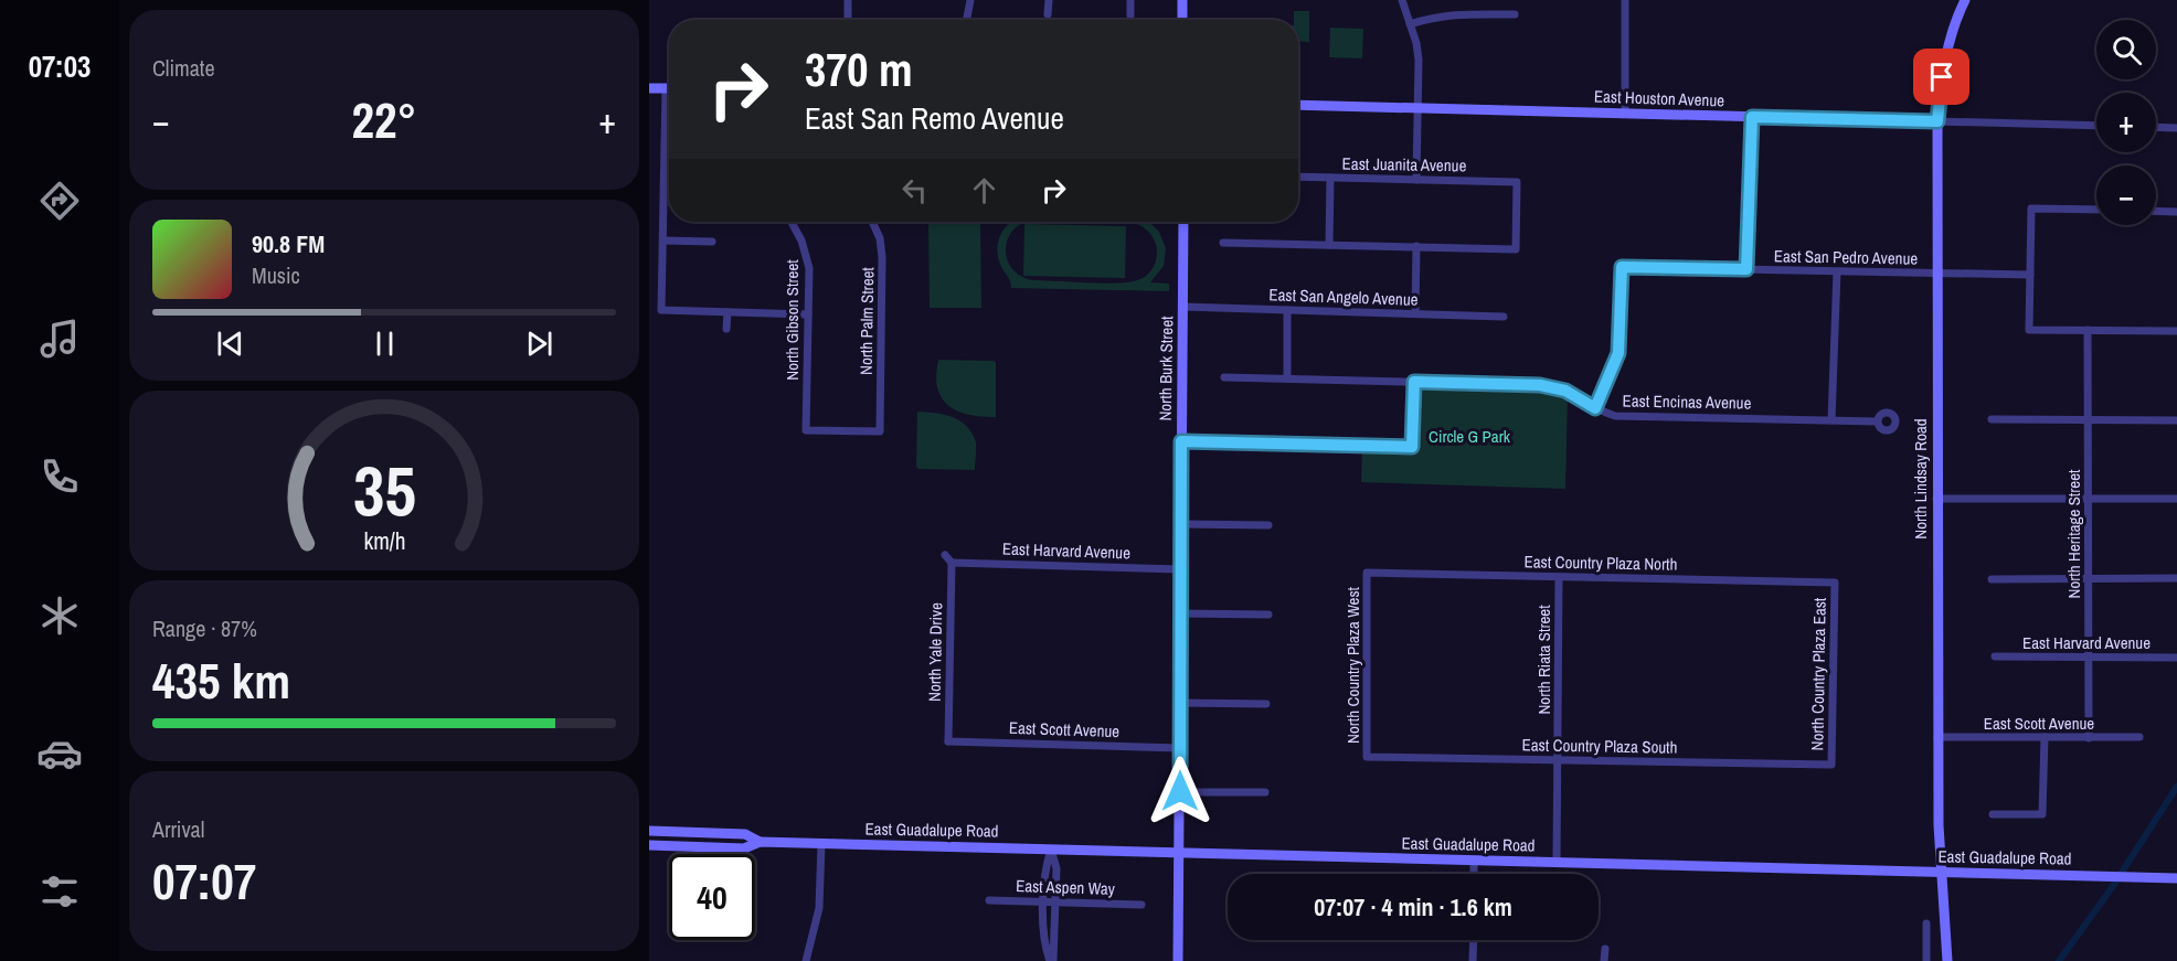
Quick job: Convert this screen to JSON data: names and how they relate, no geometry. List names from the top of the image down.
{
  "streets": {
    "main road": [
      "East Houston Avenue",
      "North Burk Street",
      "North Lindsay Road",
      "East Guadalupe Road"
    ],
    "street": [
      "East Juanita Avenue",
      "East San Pedro Avenue",
      "East San Angelo Avenue",
      "North Gibson Street",
      "North Palm Street",
      "East Encinas Avenue",
      "North Heritage Street",
      "East Harvard Avenue",
      "East Country Plaza North",
      "North Yale Drive",
      "North Riata Street",
      "North Country Plaza West",
      "North Country Plaza East",
      "East Scott Avenue",
      "East Country Plaza South",
      "East Aspen Way"
    ]
  },
  "crossings": [
    ["East Houston Avenue", "North Lindsay Road"],
    ["East San Pedro Avenue", "East Encinas Avenue"],
    ["East San Pedro Avenue", "North Lindsay Road"],
    ["East San Angelo Avenue", "North Burk Street"],
    ["North Gibson Street", "North Palm Street"],
    ["North Burk Street", "East Harvard Avenue"],
    ["North Burk Street", "East Scott Avenue"],
    ["North Burk Street", "East Guadalupe Road"],
    ["North Lindsay Road", "East Scott Avenue"],
    ["North Lindsay Road", "East Guadalupe Road"],
    ["North Heritage Street", "East Harvard Avenue"],
    ["North Heritage Street", "East Scott Avenue"],
    ["East Harvard Avenue", "North Yale Drive"],
    ["East Country Plaza North", "North Riata Street"],
    ["East Country Plaza North", "North Country Plaza West"],
    ["East Country Plaza North", "North Country Plaza East"],
    ["North Yale Drive", "East Scott Avenue"],
    ["North Riata Street", "East Country Plaza South"],
    ["North Riata Street", "East Guadalupe Road"],
    ["North Country Plaza West", "East Country Plaza South"],
    ["North Country Plaza East", "East Country Plaza South"]
  ],
  "parks": ["Circle G Park"],
  "page": {
    "tabs": "07:03",
    "tile": [
      "Climate",
      ["Range · 87%", "435 km"],
      ["Arrival", "07:07"]
    ],
    "map_buttons": ["+", "−"],
    "turn": ["370 m", "East San Remo Avenue"],
    "heat": ["−", "22°", "+"],
    "song": ["90.8 FM", "Music"],
    "limit": "40",
    "trip": "07:07 · 4 min · 1.6 km",
    "gauge": ["35", "km/h"]
  }
}
